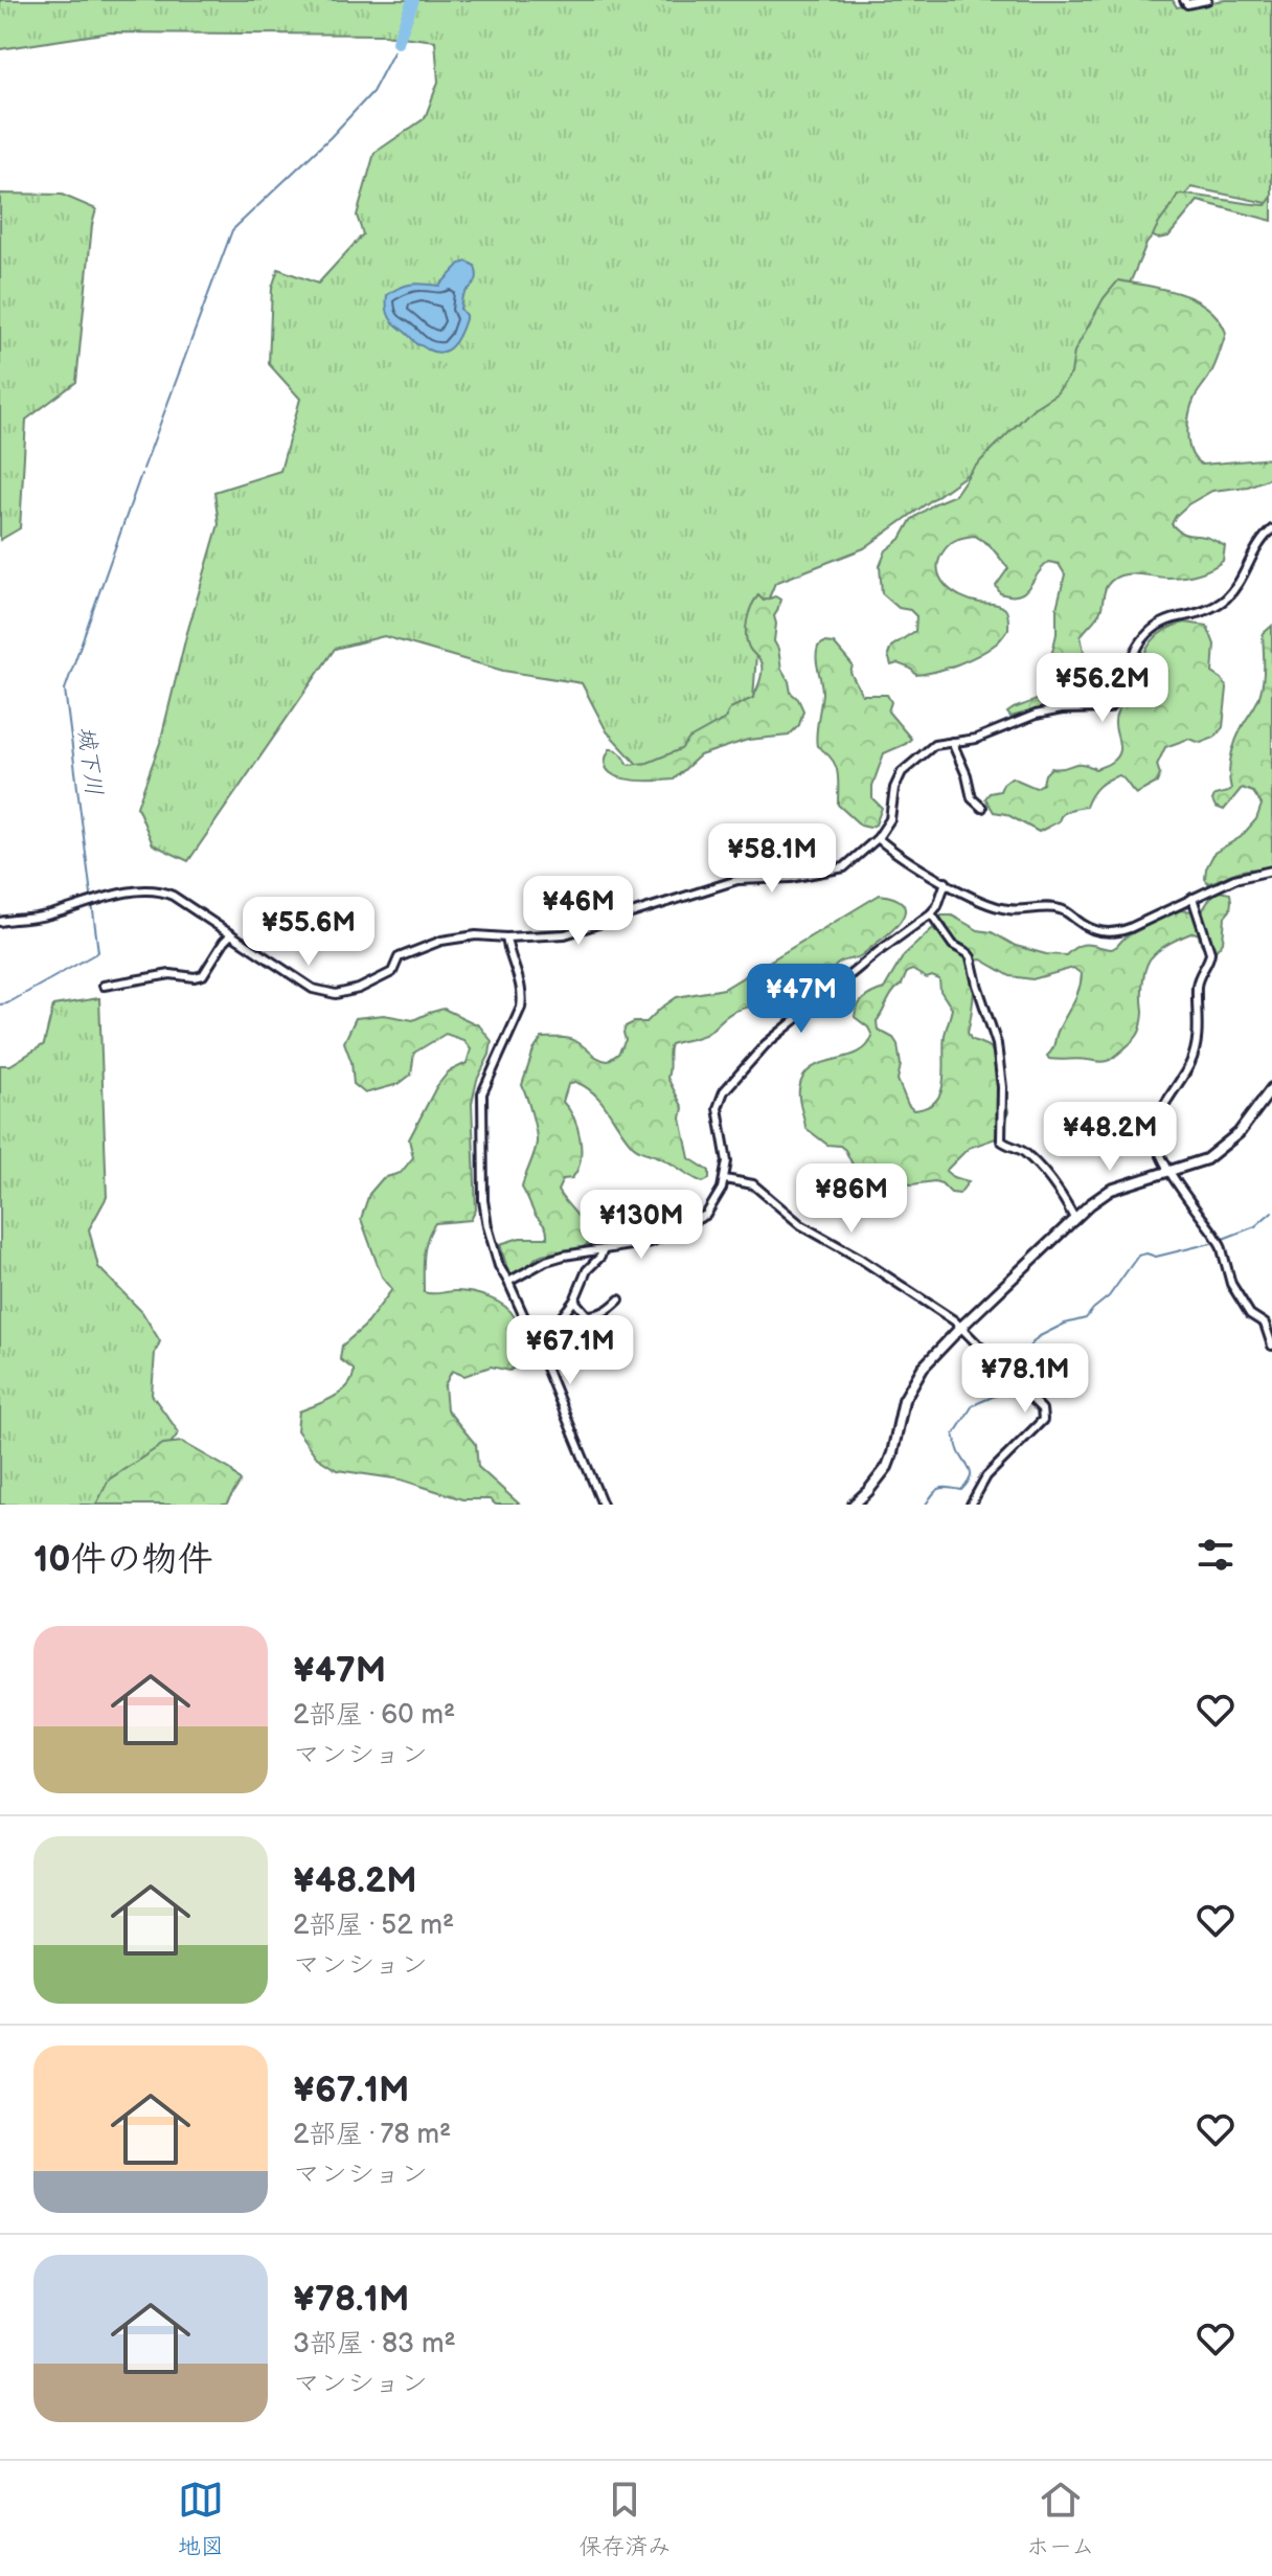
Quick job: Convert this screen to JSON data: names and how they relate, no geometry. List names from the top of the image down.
{
  "water": ["城下川"],
  "page": {
    "price": [
      "¥56.2M",
      "¥58.1M",
      "¥46M",
      "¥55.6M",
      "¥47M",
      "¥48.2M",
      "¥86M",
      "¥130M",
      "¥67.1M",
      "¥78.1M"
    ],
    "heading": "10件の物件",
    "list": [
      {
        "name": "¥47M",
        "note": "2部屋 · 60 m² · マンション"
      },
      {
        "name": "¥48.2M",
        "note": "2部屋 · 52 m² · マンション"
      },
      {
        "name": "¥67.1M",
        "note": "2部屋 · 78 m² · マンション"
      },
      {
        "name": "¥78.1M",
        "note": "3部屋 · 83 m² · マンション"
      }
    ],
    "tabs": ["地図", "保存済み", "ホーム"]
  }
}
